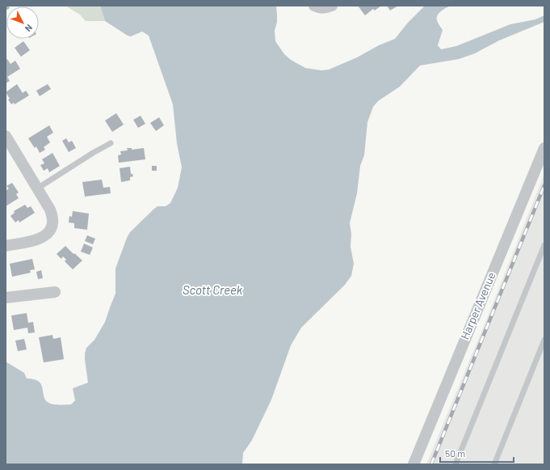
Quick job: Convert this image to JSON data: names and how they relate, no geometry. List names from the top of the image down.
{
  "streets": {
    "street": ["Harper Avenue"]
  },
  "water": ["Scott Creek"],
  "scale_bar": "50 m",
  "north": "bottom right"
}
